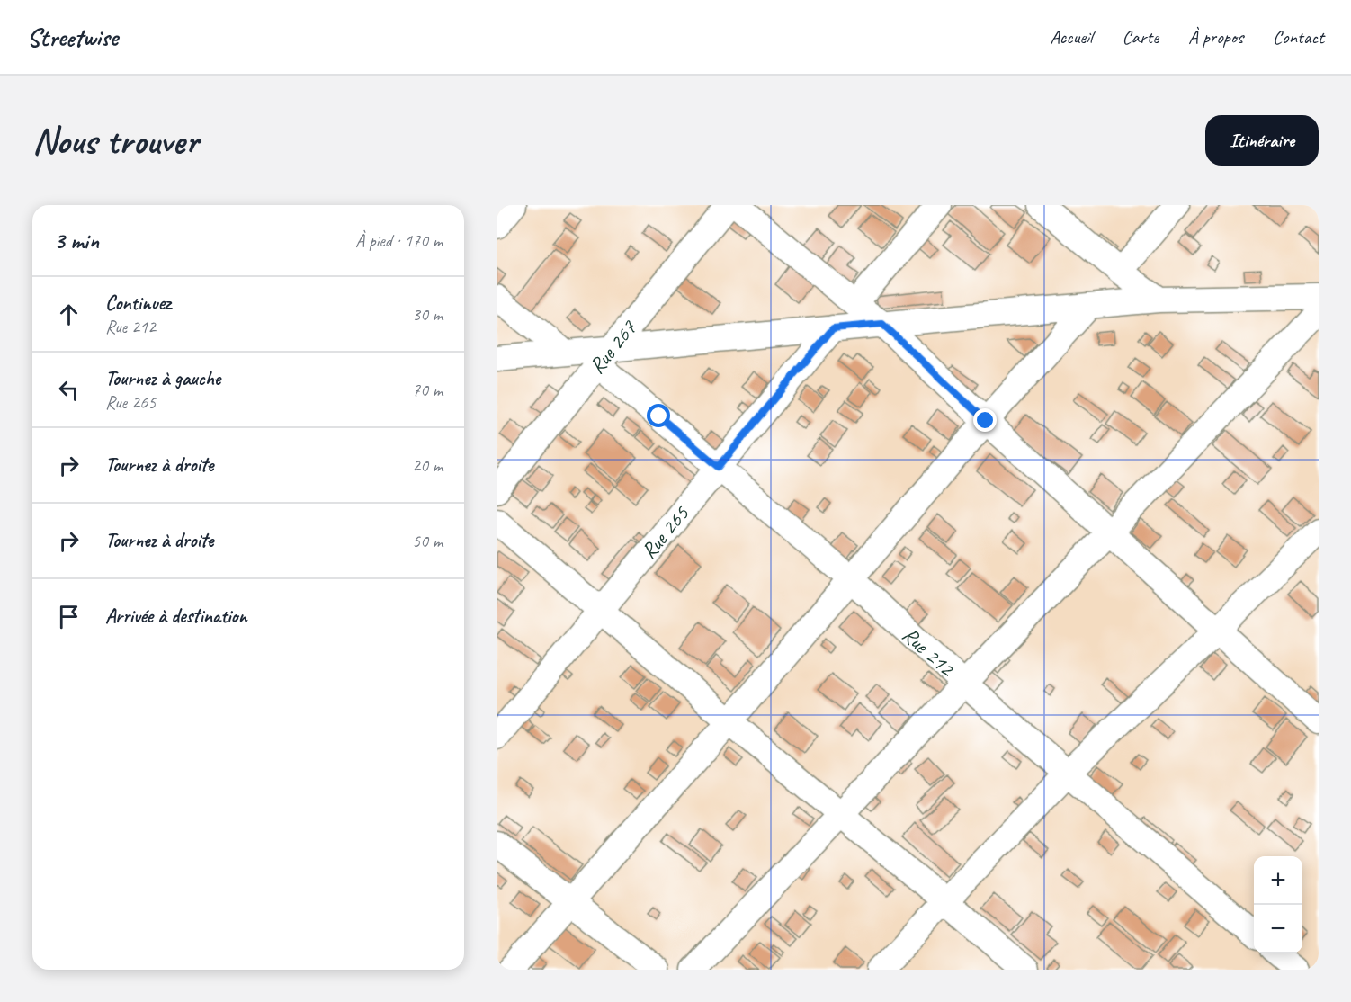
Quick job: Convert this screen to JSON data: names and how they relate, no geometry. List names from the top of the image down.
{
  "streets": {
    "street": ["Rue 267", "Rue 265", "Rue 212"]
  },
  "crossings": [
    ["Rue 267", "Rue 212"],
    ["Rue 265", "Rue 212"]
  ],
  "page": {
    "header": "Streetwise",
    "nav": [
      "Accueil",
      "Carte",
      "À propos",
      "Contact"
    ],
    "buttons": "Itinéraire",
    "title": "Nous trouver",
    "heading": ["3 min", "À pied · 170 m"],
    "list": [
      ["Continuez", "Rue 212", "30 m"],
      ["Tournez à gauche", "Rue 265", "70 m"],
      ["Tournez à droite", "20 m"],
      ["Tournez à droite", "50 m"],
      "Arrivée à destination"
    ],
    "map_buttons": ["+", "−"]
  }
}
